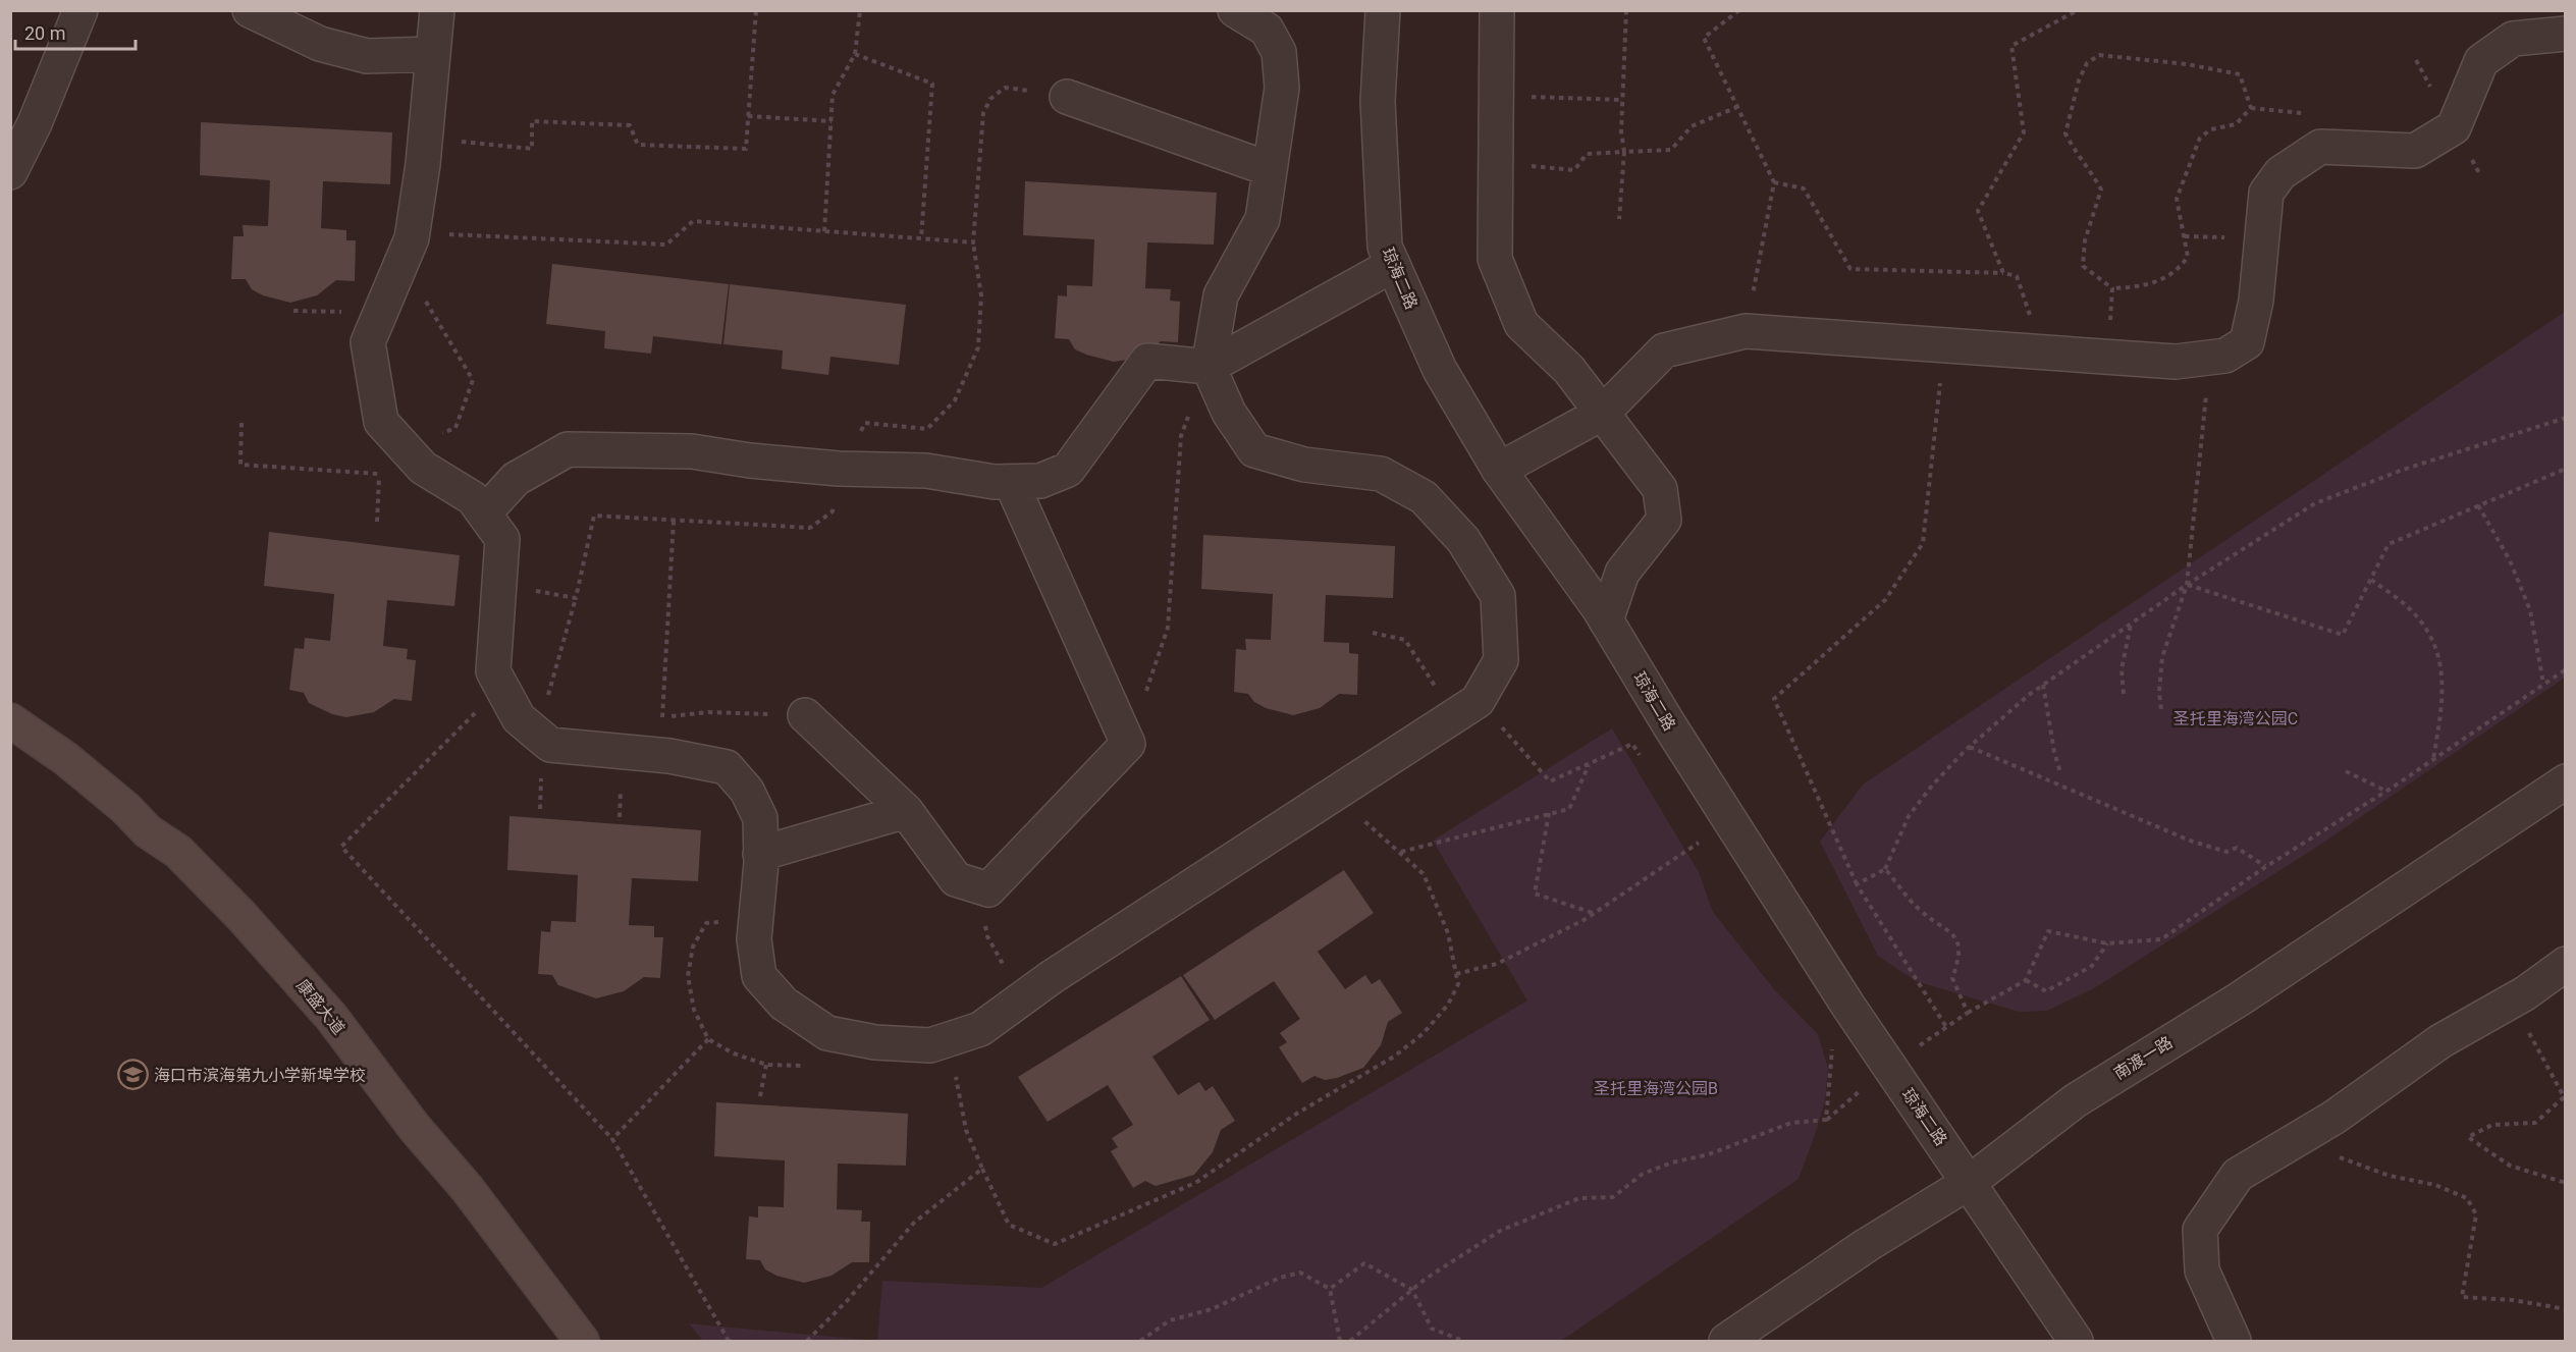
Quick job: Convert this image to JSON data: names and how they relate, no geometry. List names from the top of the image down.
{
  "streets": {
    "main road": ["康盛大道"],
    "street": ["琼海二路", "南渡一路"]
  },
  "crossings": [
    ["琼海二路", "南渡一路"]
  ],
  "parks": ["圣托里海湾公园C", "圣托里海湾公园B"],
  "places": {
    "school or university": ["海口市滨海第九小学新埠学校"]
  },
  "scale_bar": "20 m"
}
